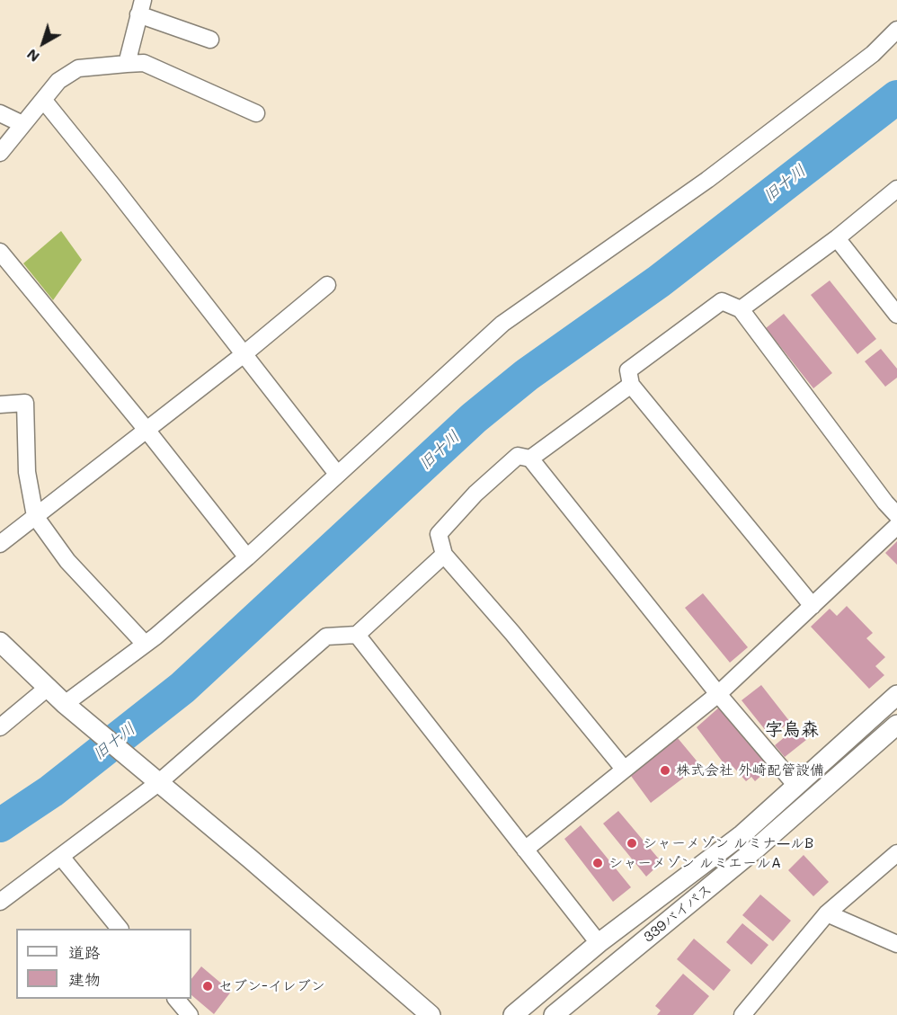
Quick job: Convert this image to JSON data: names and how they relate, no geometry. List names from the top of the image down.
{
  "streets": {
    "street": ["339バイパス"]
  },
  "districts": ["字烏森"],
  "water": ["旧十川"],
  "places": [
    "株式会社 外崎配管設備",
    "シャーメゾン ルミナ―ルB",
    "シャーメゾン ルミエールA",
    "セブン-イレブン"
  ],
  "legend": ["道路", "建物"],
  "north": "bottom left"
}
